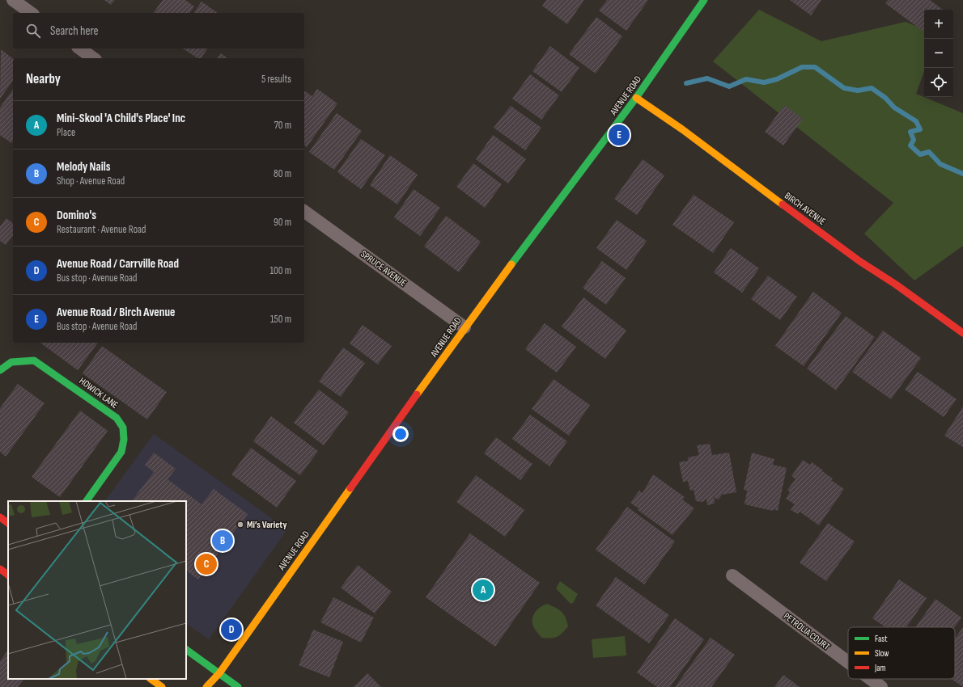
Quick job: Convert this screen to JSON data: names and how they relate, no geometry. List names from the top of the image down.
{
  "streets": {
    "street": [
      "AVENUE ROAD",
      "BIRCH AVENUE",
      "SPRUCE AVENUE",
      "HOWICK LANE",
      "PETROLIA COURT"
    ]
  },
  "crossings": [
    ["AVENUE ROAD", "BIRCH AVENUE"],
    ["AVENUE ROAD", "SPRUCE AVENUE"]
  ],
  "places": ["Mi’s Variety"],
  "legend": ["Fast", "Slow", "Jam"],
  "page": {
    "map_buttons": ["+", "−"],
    "search": "Search here",
    "heading": ["Nearby", "5 results"],
    "list": [
      {
        "mark": "A",
        "name": "Mini-Skool 'A Child's Place' Inc",
        "note": "Place",
        "value": "70 m"
      },
      {
        "mark": "B",
        "name": "Melody Nails",
        "note": "Shop · Avenue Road",
        "value": "80 m"
      },
      {
        "mark": "C",
        "name": "Domino's",
        "note": "Restaurant · Avenue Road",
        "value": "90 m"
      },
      {
        "mark": "D",
        "name": "Avenue Road / Carrville Road",
        "note": "Bus stop · Avenue Road",
        "value": "100 m"
      },
      {
        "mark": "E",
        "name": "Avenue Road / Birch Avenue",
        "note": "Bus stop · Avenue Road",
        "value": "150 m"
      }
    ],
    "pins": [
      "E",
      "B",
      "C",
      "A",
      "D"
    ]
  }
}
